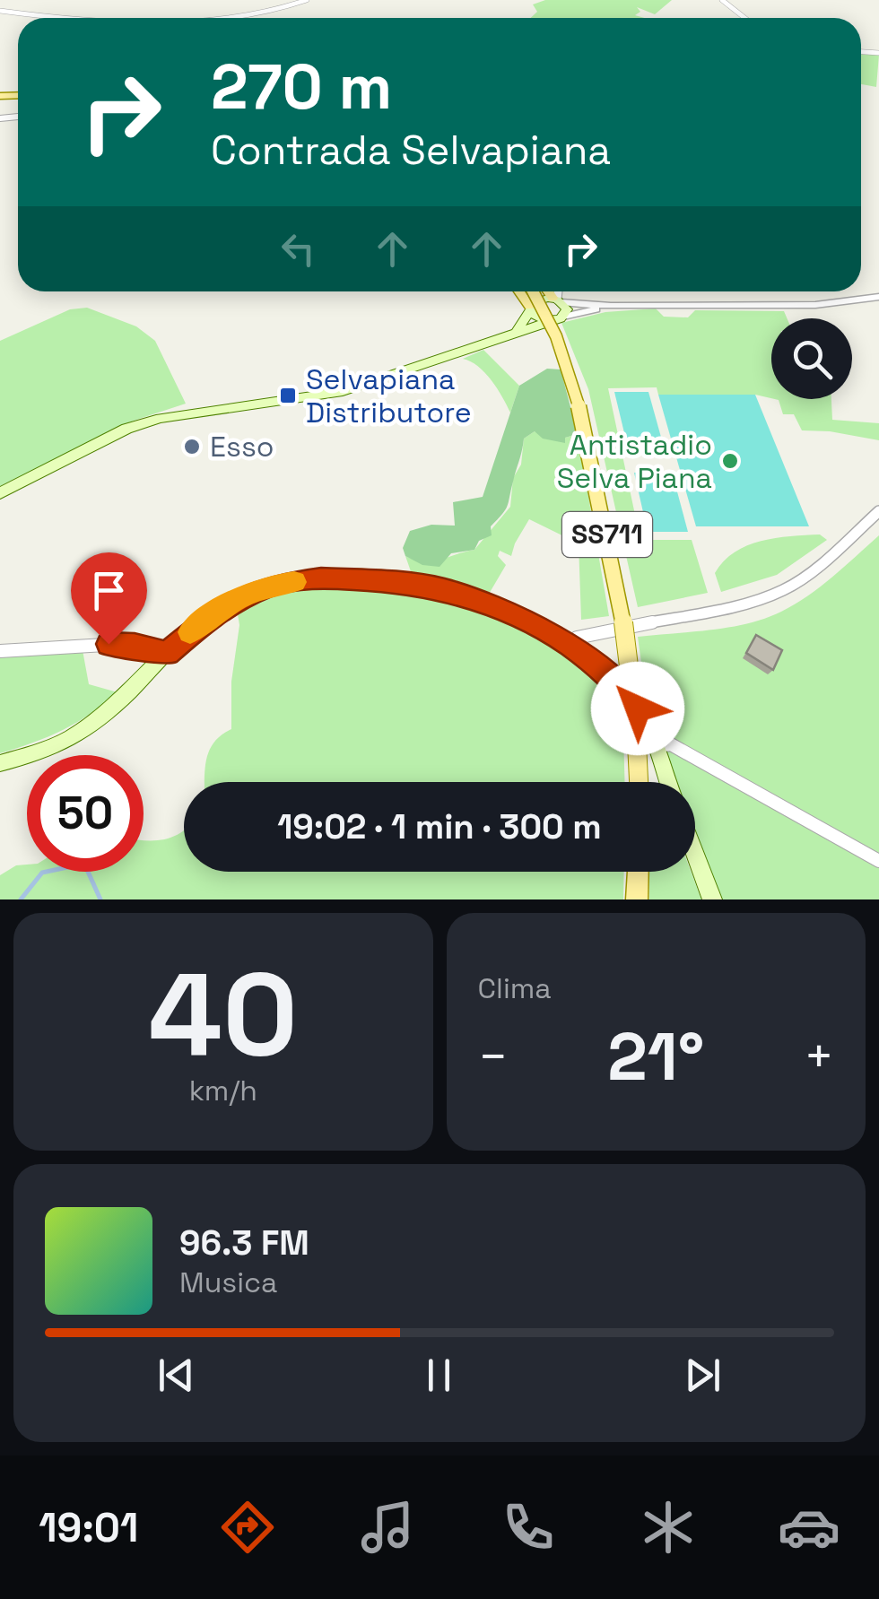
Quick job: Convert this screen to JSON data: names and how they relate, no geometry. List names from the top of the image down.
{
  "streets": {
    "main road": ["SS711"]
  },
  "places": {
    "transit": ["Selvapiana Distributore"],
    "other": ["Esso", "Antistadio Selva Piana"]
  },
  "page": {
    "turn": ["270 m", "Contrada Selvapiana"],
    "limit": "50",
    "trip": "19:02 · 1 min · 300 m",
    "tile": [
      ["40", "km/h"],
      "Clima"
    ],
    "heat": ["−", "21°", "+"],
    "song": ["96.3 FM", "Musica"],
    "tabs": "19:01"
  }
}
